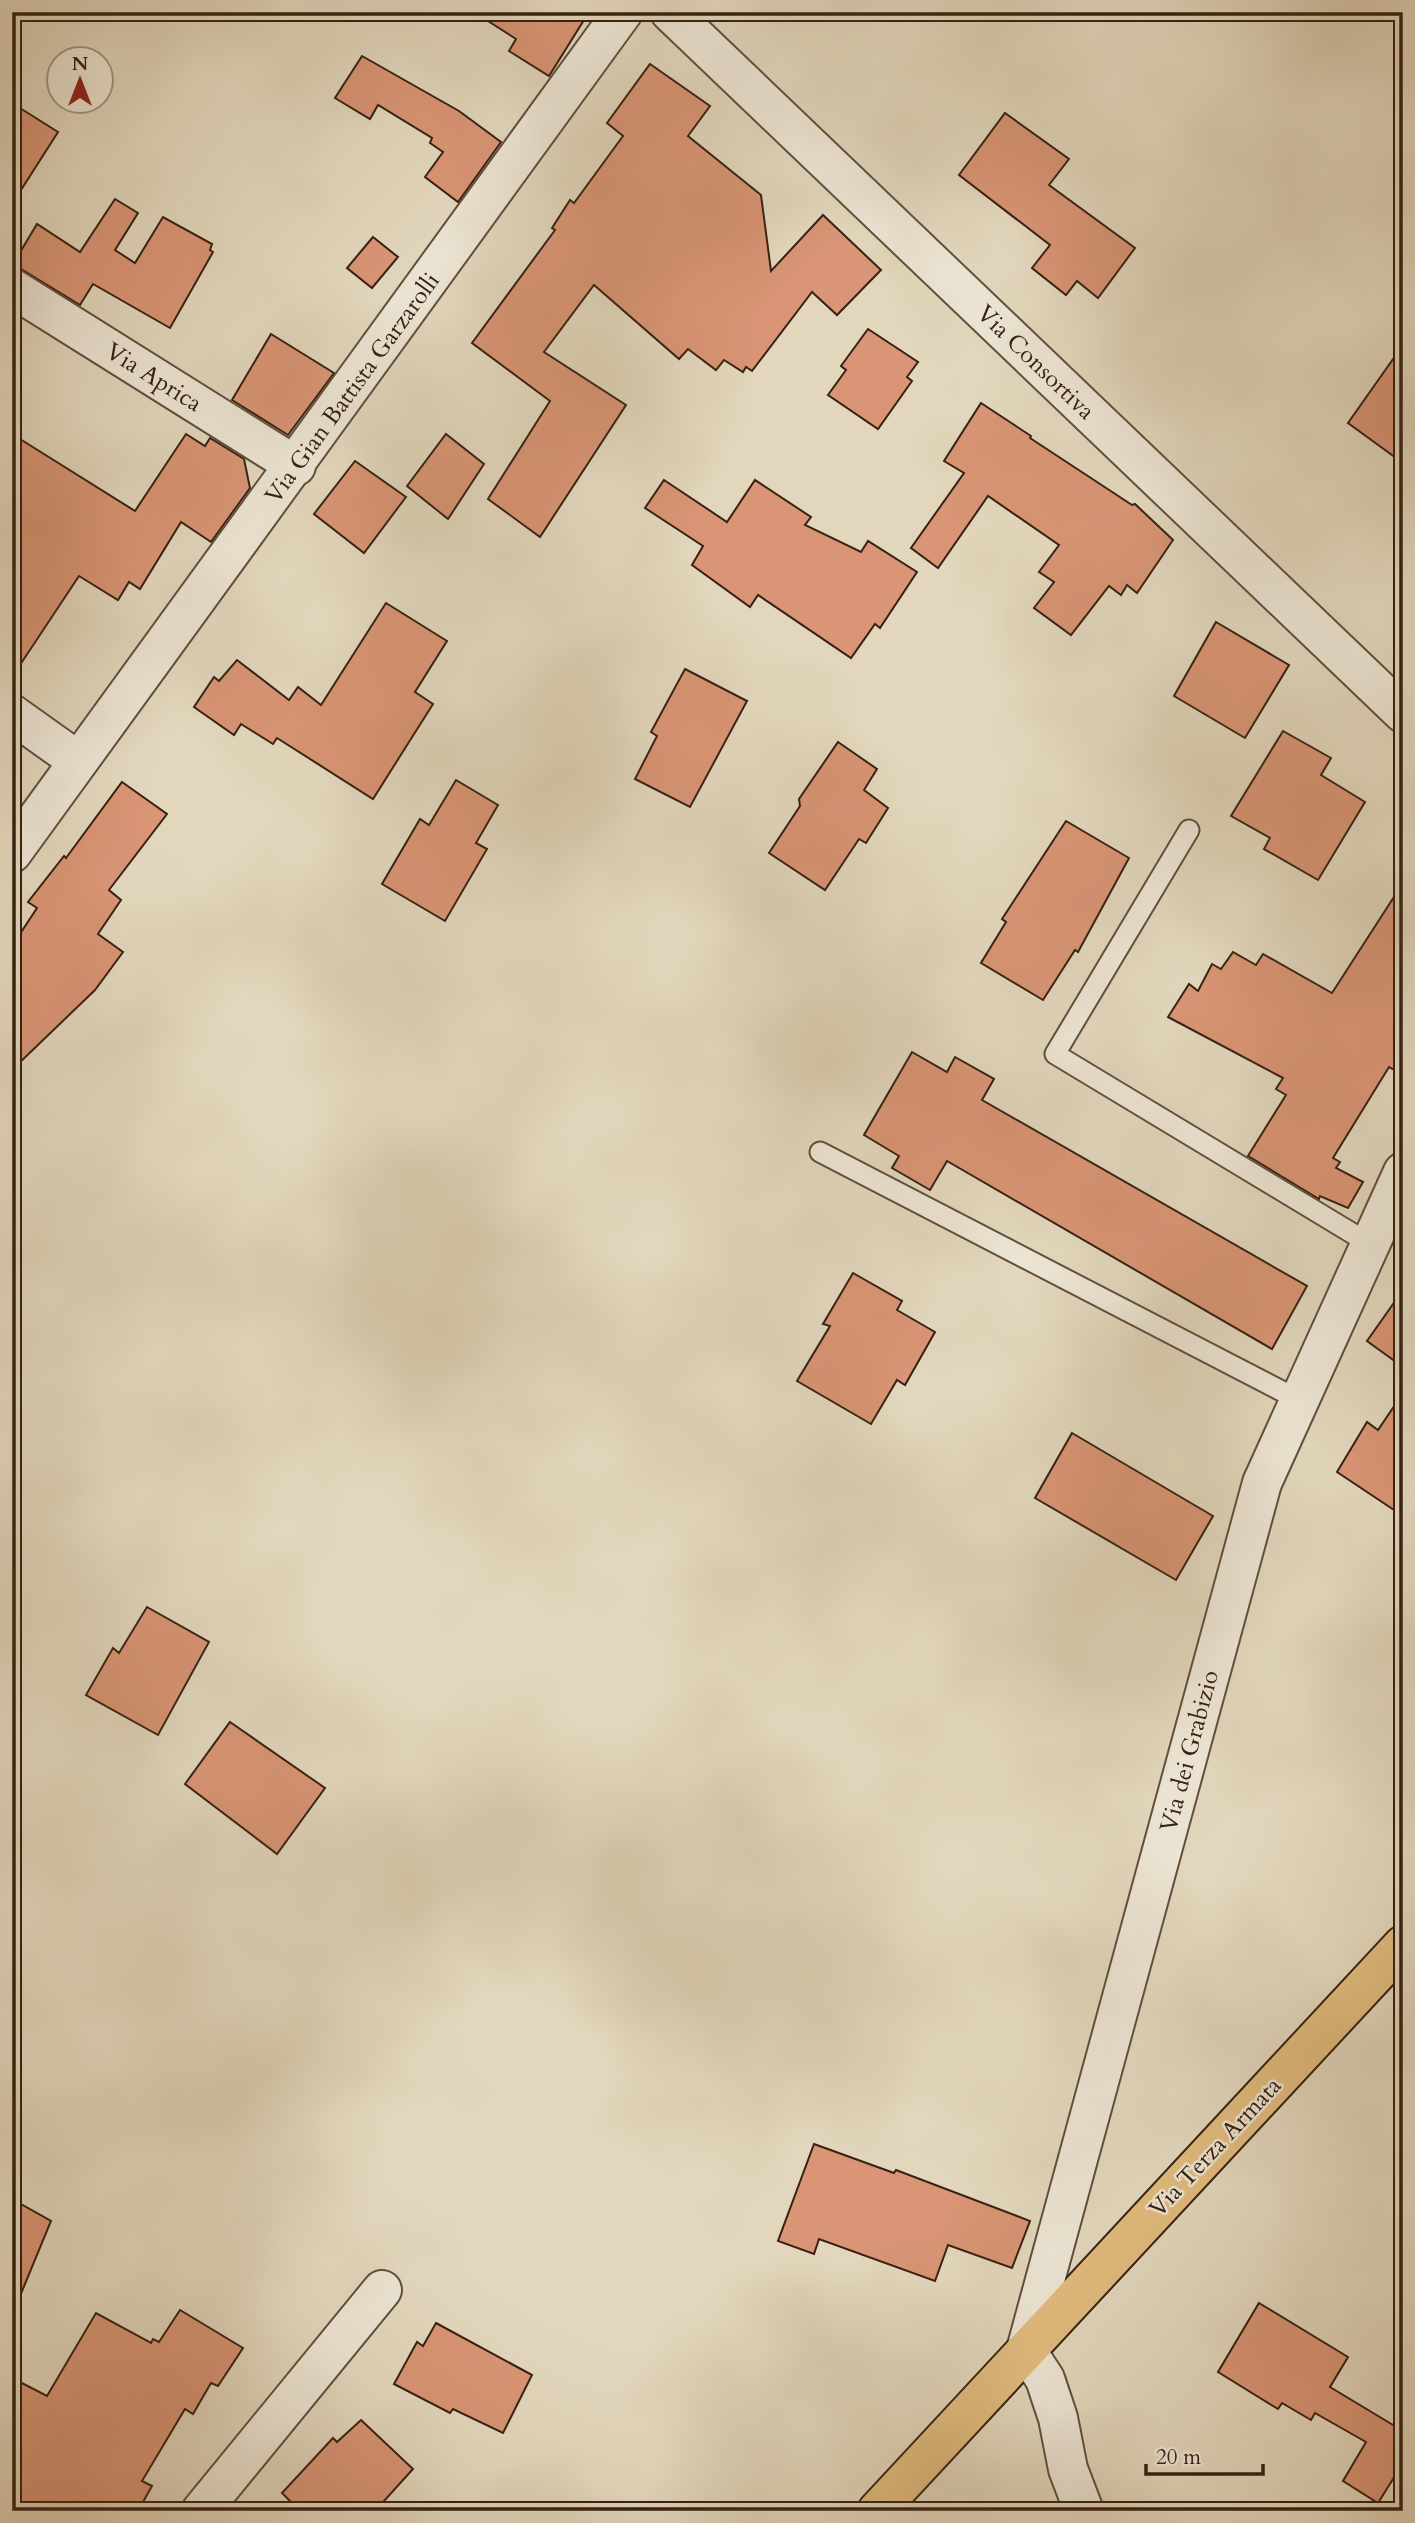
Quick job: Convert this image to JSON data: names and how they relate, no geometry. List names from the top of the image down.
{
  "streets": {
    "main road": ["Via Terza Armata"],
    "street": [
      "Via Consortiva",
      "Via Aprica",
      "Via Gian Battista Garzarolli",
      "Via dei Grabizio"
    ]
  },
  "crossings": [
    ["Via Aprica", "Via Gian Battista Garzarolli"],
    ["Via dei Grabizio", "Via Terza Armata"]
  ],
  "scale_bar": "20 m",
  "north": "top"
}
